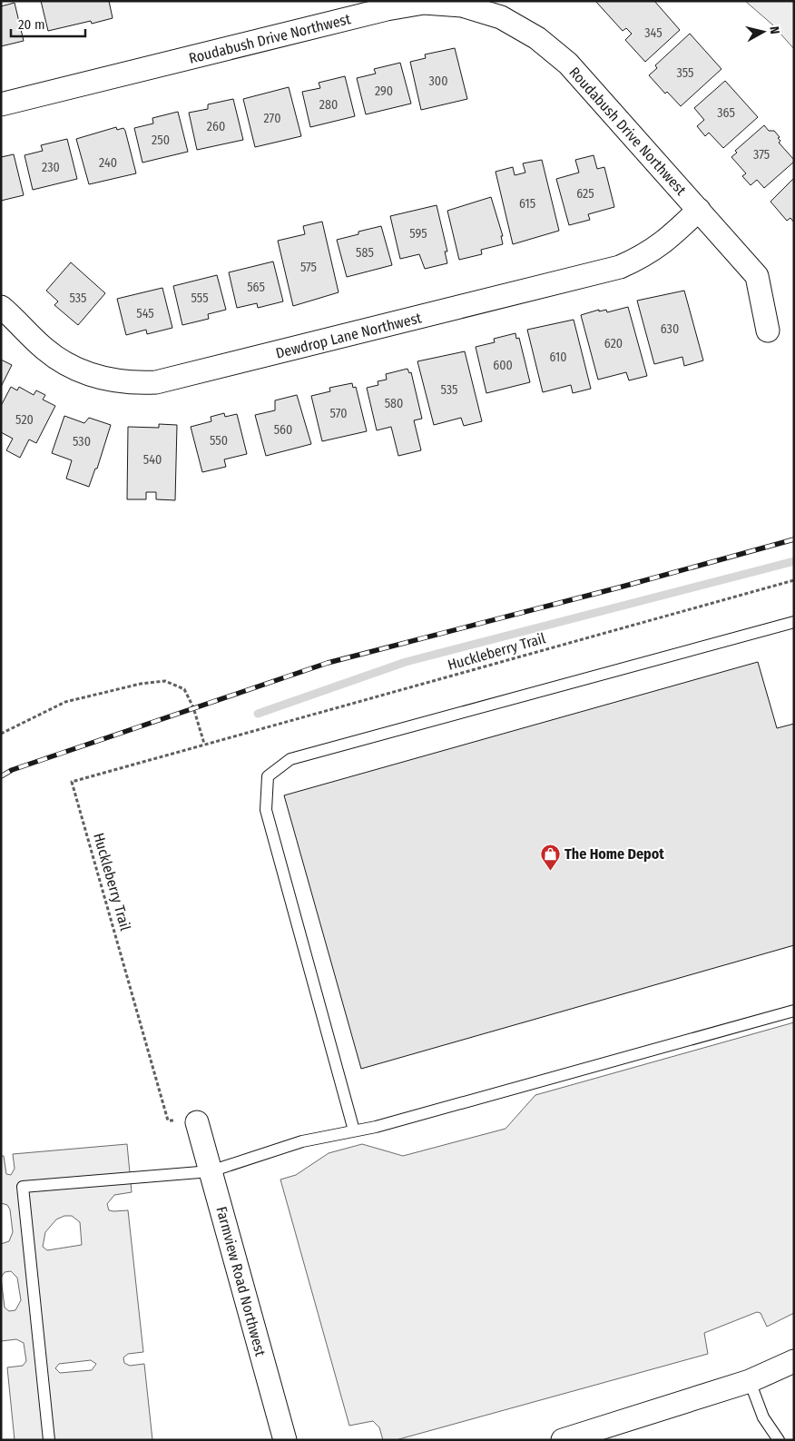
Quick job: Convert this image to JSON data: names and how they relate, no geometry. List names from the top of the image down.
{
  "streets": {
    "street": ["Roudabush Drive Northwest", "Dewdrop Lane Northwest", "Farmview Road Northwest"],
    "path": ["Huckleberry Trail"]
  },
  "crossings": [
    ["Roudabush Drive Northwest", "Dewdrop Lane Northwest"]
  ],
  "places": {
    "shop": ["The Home Depot"]
  },
  "house_numbers": [
    "345",
    "355",
    "300",
    "290",
    "280",
    "365",
    "270",
    "260",
    "250",
    "375",
    "240",
    "230",
    "625",
    "615",
    "595",
    "585",
    "575",
    "565",
    "535",
    "555",
    "545",
    "630",
    "620",
    "610",
    "600",
    "535",
    "580",
    "570",
    "520",
    "560",
    "550",
    "530",
    "540"
  ],
  "scale_bar": "20 m",
  "north": "right"
}
